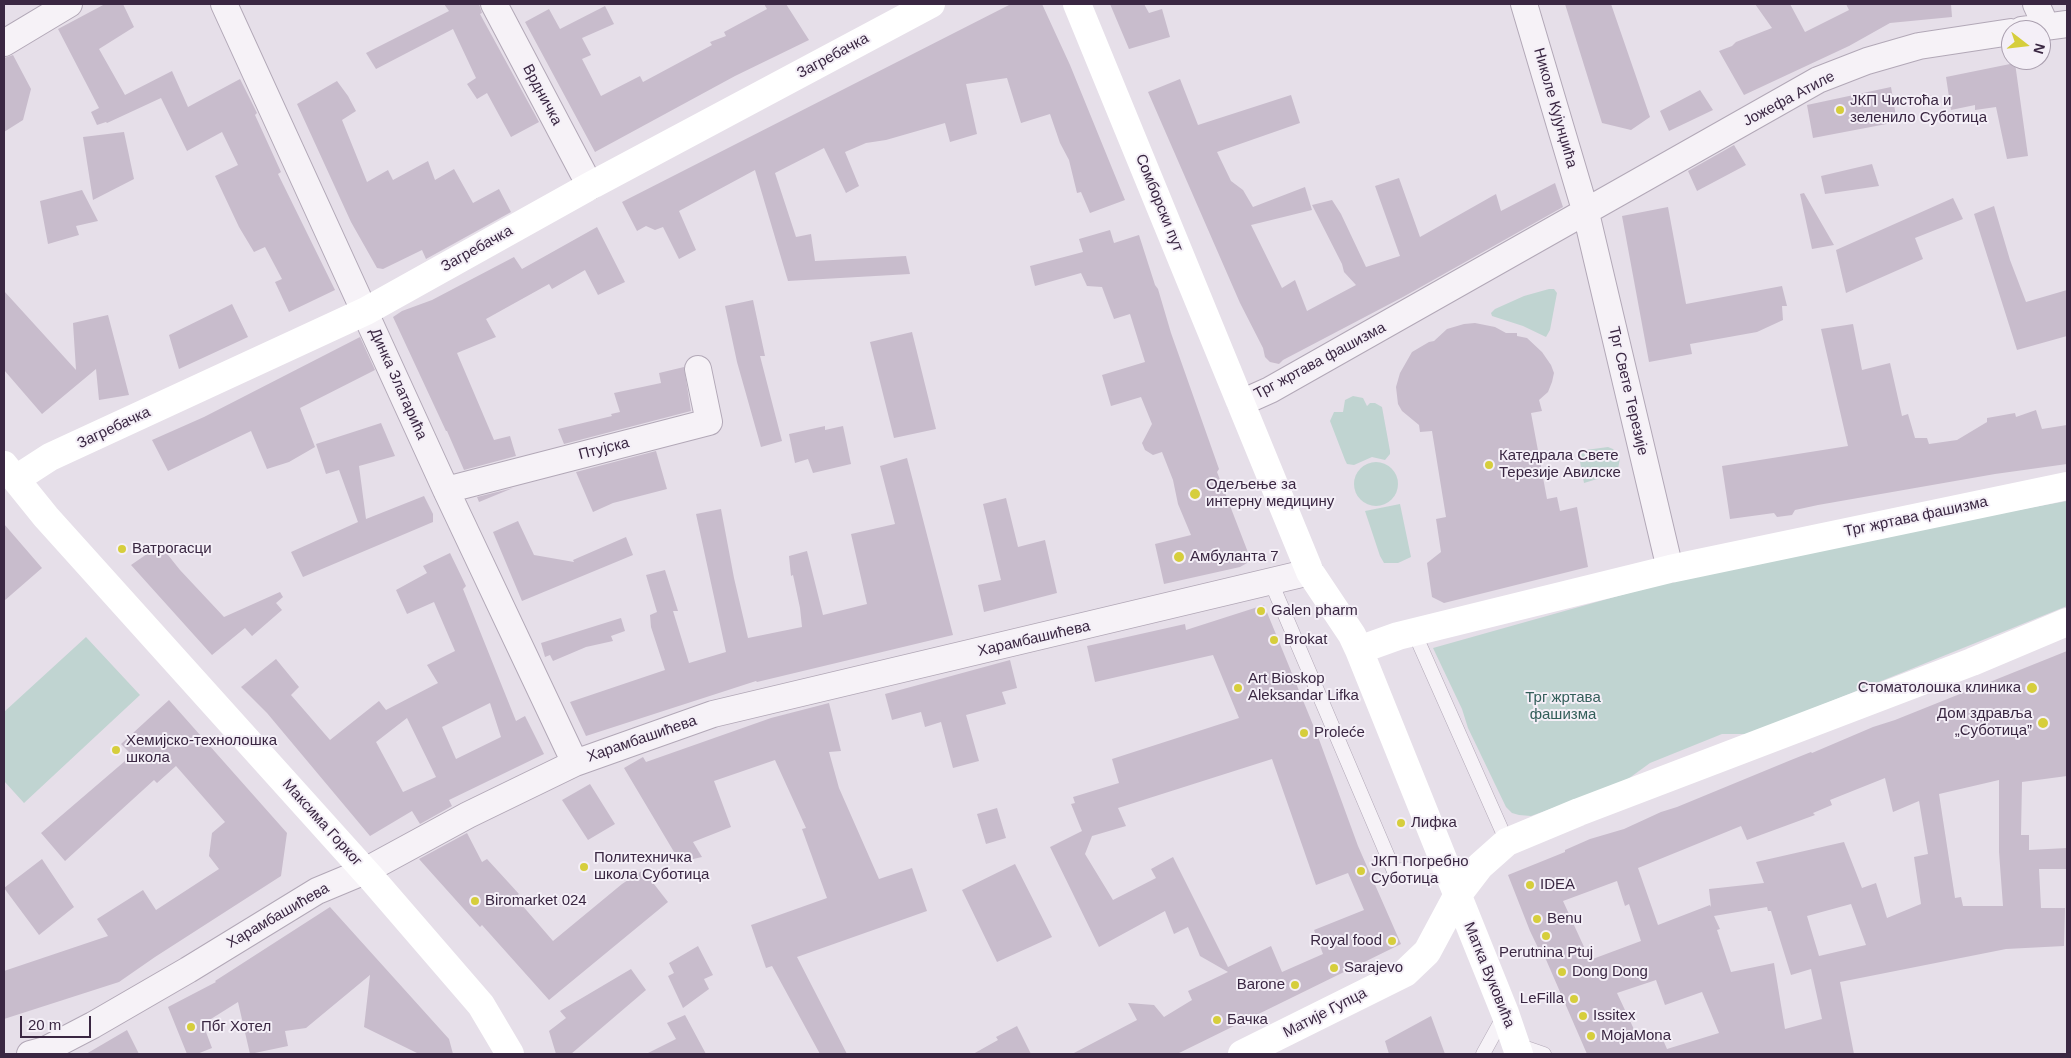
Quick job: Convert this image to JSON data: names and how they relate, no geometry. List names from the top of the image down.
{
  "streets": {
    "street": [
      "Загребачка",
      "Врдничка",
      "Јожефа Атиле",
      "Николе Кујунџића",
      "Сомборски пут",
      "Трг жртава фашизма",
      "Динка Златарића",
      "Трг Свете Терезије",
      "Птујска",
      "Харамбашићева",
      "Максима Горког",
      "Матка Вуковића",
      "Матије Гупца"
    ]
  },
  "crossings": [
    ["Загребачка", "Врдничка"],
    ["Загребачка", "Динка Златарића"],
    ["Загребачка", "Максима Горког"],
    ["Јожефа Атиле", "Николе Кујунџића"],
    ["Јожефа Атиле", "Трг жртава фашизма"],
    ["Јожефа Атиле", "Трг Свете Терезије"],
    ["Николе Кујунџића", "Трг жртава фашизма"],
    ["Николе Кујунџића", "Трг Свете Терезије"],
    ["Сомборски пут", "Трг жртава фашизма"],
    ["Трг жртава фашизма", "Трг Свете Терезије"],
    ["Трг жртава фашизма", "Харамбашићева"],
    ["Трг жртава фашизма", "Матка Вуковића"],
    ["Трг жртава фашизма", "Матије Гупца"],
    ["Динка Златарића", "Птујска"],
    ["Динка Златарића", "Харамбашићева"],
    ["Харамбашићева", "Максима Горког"],
    ["Матка Вуковића", "Матије Гупца"]
  ],
  "parks": ["Трг жртава фашизма"],
  "places": [
    "ЈКП Чистоћа и зеленило Суботица",
    "Катедрала Свете Терезије Авилске",
    "Одељење за интерну медицину",
    "Ватрогасци",
    "Амбуланта 7",
    "Galen pharm",
    "Brokat",
    "Art Bioskop Aleksandar Lifka",
    "Стоматолошка клиника",
    "Дом здравља „Суботица”",
    "Proleće",
    "Хемијско-технолошка школа",
    "Лифка",
    "Политехничка школа Суботица",
    "ЈКП Погребно Суботица",
    "IDEA",
    "Biromarket 024",
    "Benu",
    "Perutnina Ptuj",
    "Royal food",
    "Sarajevo",
    "Dong Dong",
    "Barone",
    "LeFilla",
    "Issitex",
    "Бачка",
    "Пбг Хотел",
    "MojaMona"
  ],
  "scale_bar": "20 m",
  "north": "right"
}
